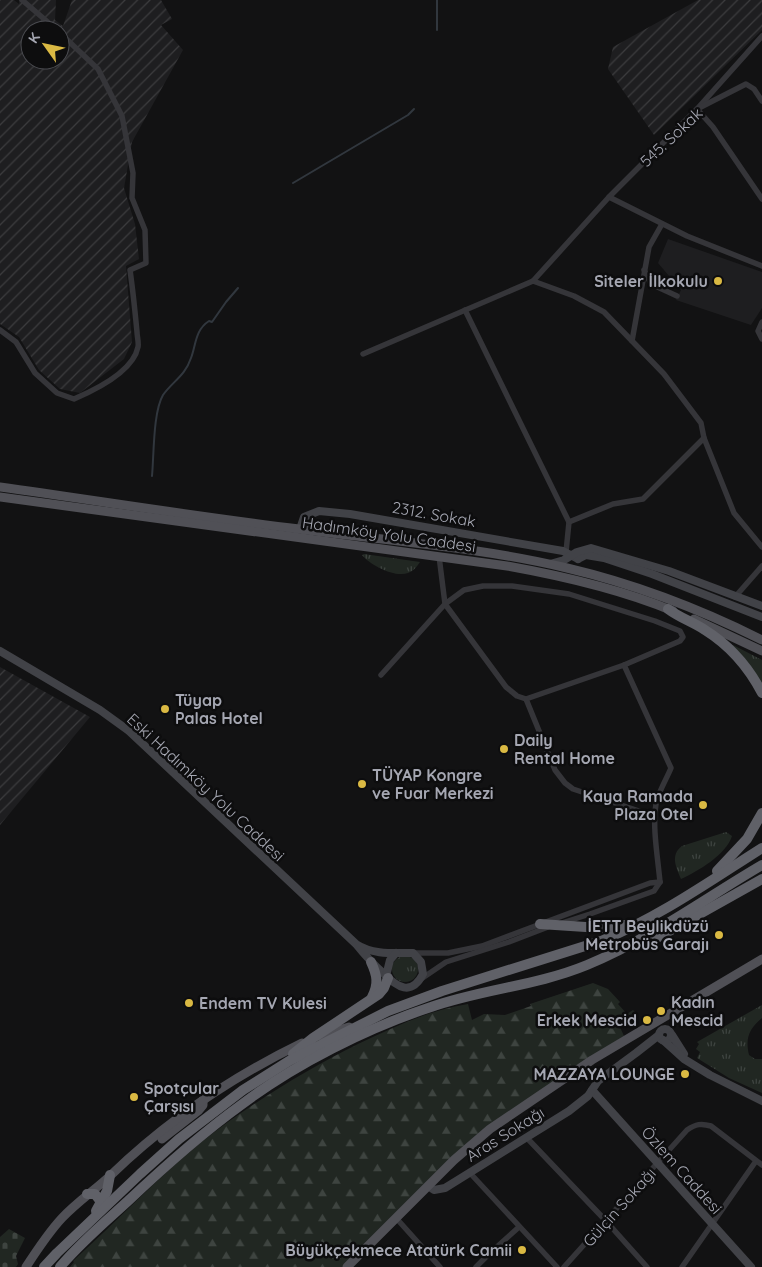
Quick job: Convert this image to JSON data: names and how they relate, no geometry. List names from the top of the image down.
{
  "streets": {
    "main road": ["Hadımköy Yolu Caddesi"],
    "street": [
      "545. Sokak",
      "2312. Sokak",
      "Eski Hadımköy Yolu Caddesi",
      "Aras Sokağı",
      "Özlem Caddesi",
      "Gülçin Sokağı"
    ]
  },
  "crossings": [
    ["2312. Sokak", "Hadımköy Yolu Caddesi"],
    ["Aras Sokağı", "Özlem Caddesi"],
    ["Özlem Caddesi", "Gülçin Sokağı"]
  ],
  "places": [
    "Siteler İlkokulu",
    "Tüyap Palas Hotel",
    "Daily Rental Home",
    "TÜYAP Kongre ve Fuar Merkezi",
    "Kaya Ramada Plaza Otel",
    "İETT Beylikdüzü Metrobüs Garajı",
    "Endem TV Kulesi",
    "Kadın Mescid",
    "Erkek Mescid",
    "MAZZAYA LOUNGE",
    "Spotçular Çarşısı",
    "Büyükçekmece Atatürk Camii"
  ],
  "north": "top left"
}
